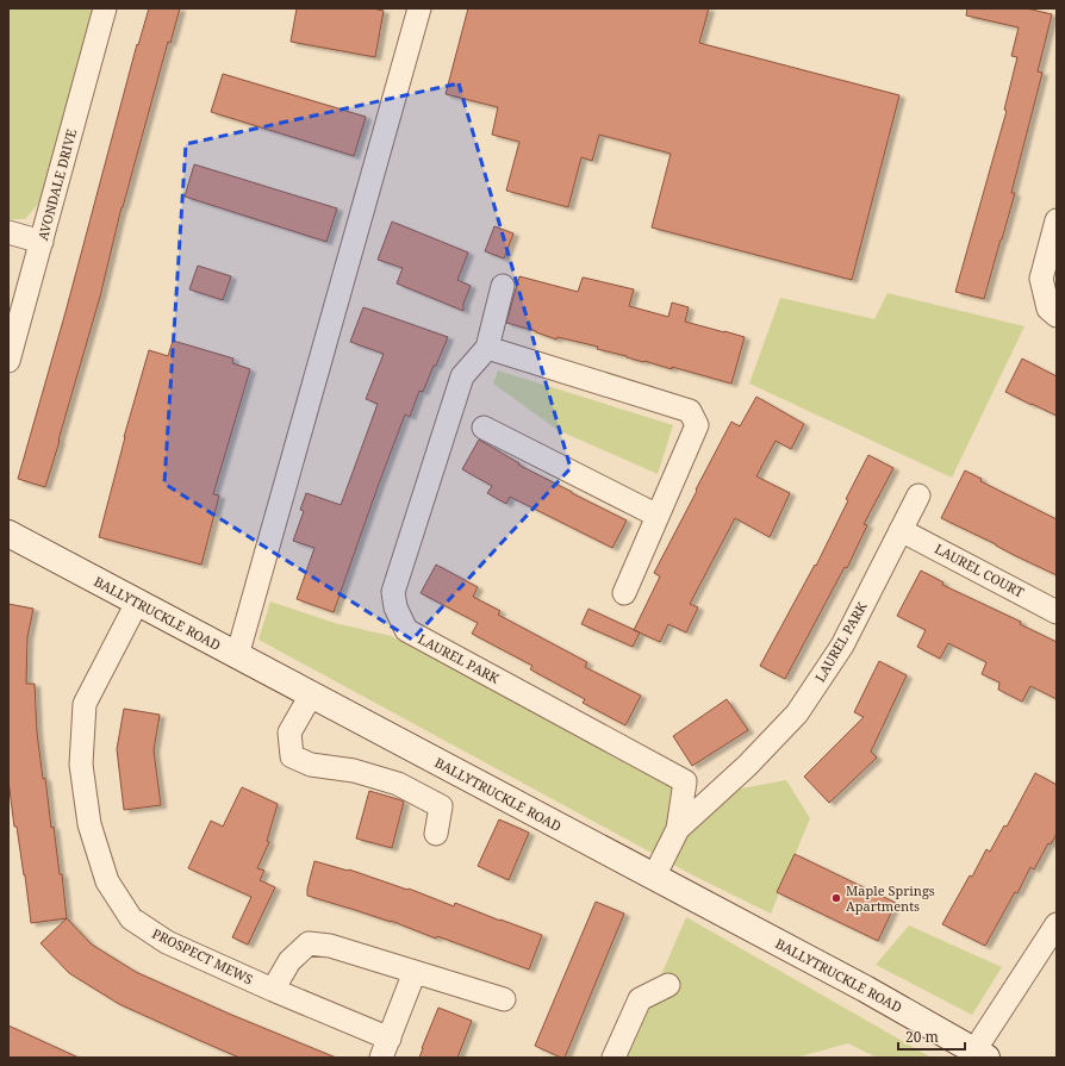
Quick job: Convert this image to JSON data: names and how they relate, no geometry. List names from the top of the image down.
{
  "streets": {
    "street": [
      "AVONDALE DRIVE",
      "LAUREL COURT",
      "BALLYTRUCKLE ROAD",
      "LAUREL PARK",
      "PROSPECT MEWS"
    ]
  },
  "crossings": [
    ["LAUREL COURT", "LAUREL PARK"],
    ["BALLYTRUCKLE ROAD", "LAUREL PARK"],
    ["BALLYTRUCKLE ROAD", "PROSPECT MEWS"]
  ],
  "places": ["Maple Springs Apartments"],
  "scale_bar": "20 m"
}
